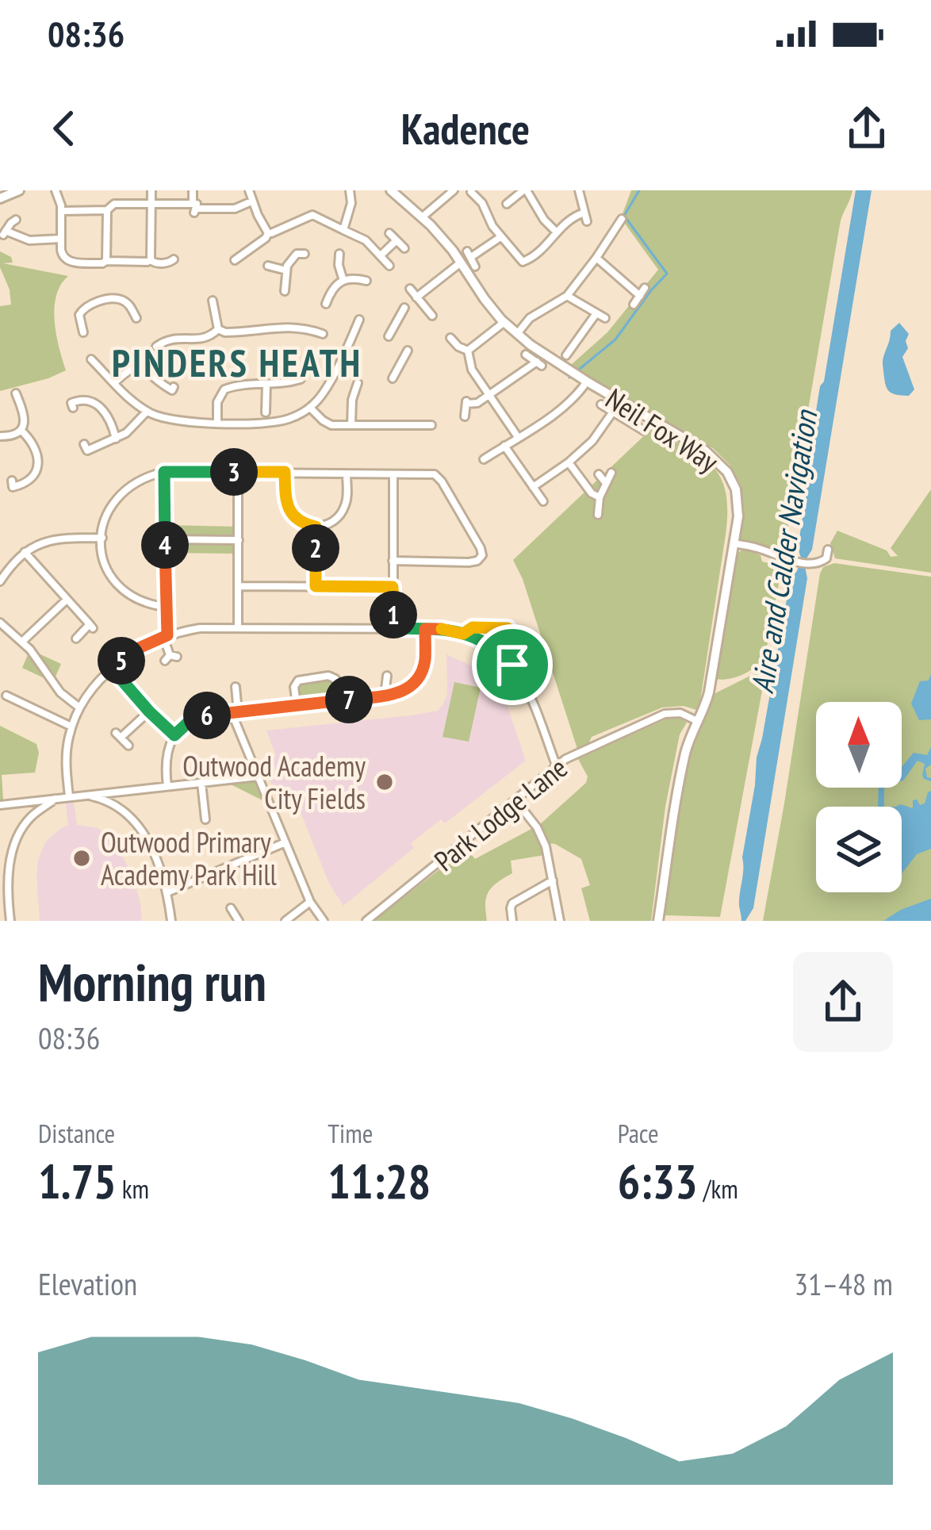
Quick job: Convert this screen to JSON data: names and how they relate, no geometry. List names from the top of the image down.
{
  "streets": {
    "main road": ["Neil Fox Way"],
    "street": ["Park Lodge Lane"]
  },
  "crossings": [
    ["Neil Fox Way", "Park Lodge Lane"]
  ],
  "districts": ["PINDERS HEATH"],
  "water": ["Aire and Calder Navigation"],
  "places": ["Outwood Academy City Fields", "Outwood Primary Academy Park Hill"],
  "north": "top",
  "page": {
    "status": "08:36",
    "header": "Kadence",
    "pins": [
      "3",
      "4",
      "2",
      "1",
      "5",
      "7",
      "6"
    ],
    "heading": ["Morning run", "08:36"],
    "stats": [
      ["Distance", "1.75 km"],
      ["Time", "11:28"],
      ["Pace", "6:33 /km"]
    ],
    "chart": ["Elevation", "31–48 m"]
  }
}
